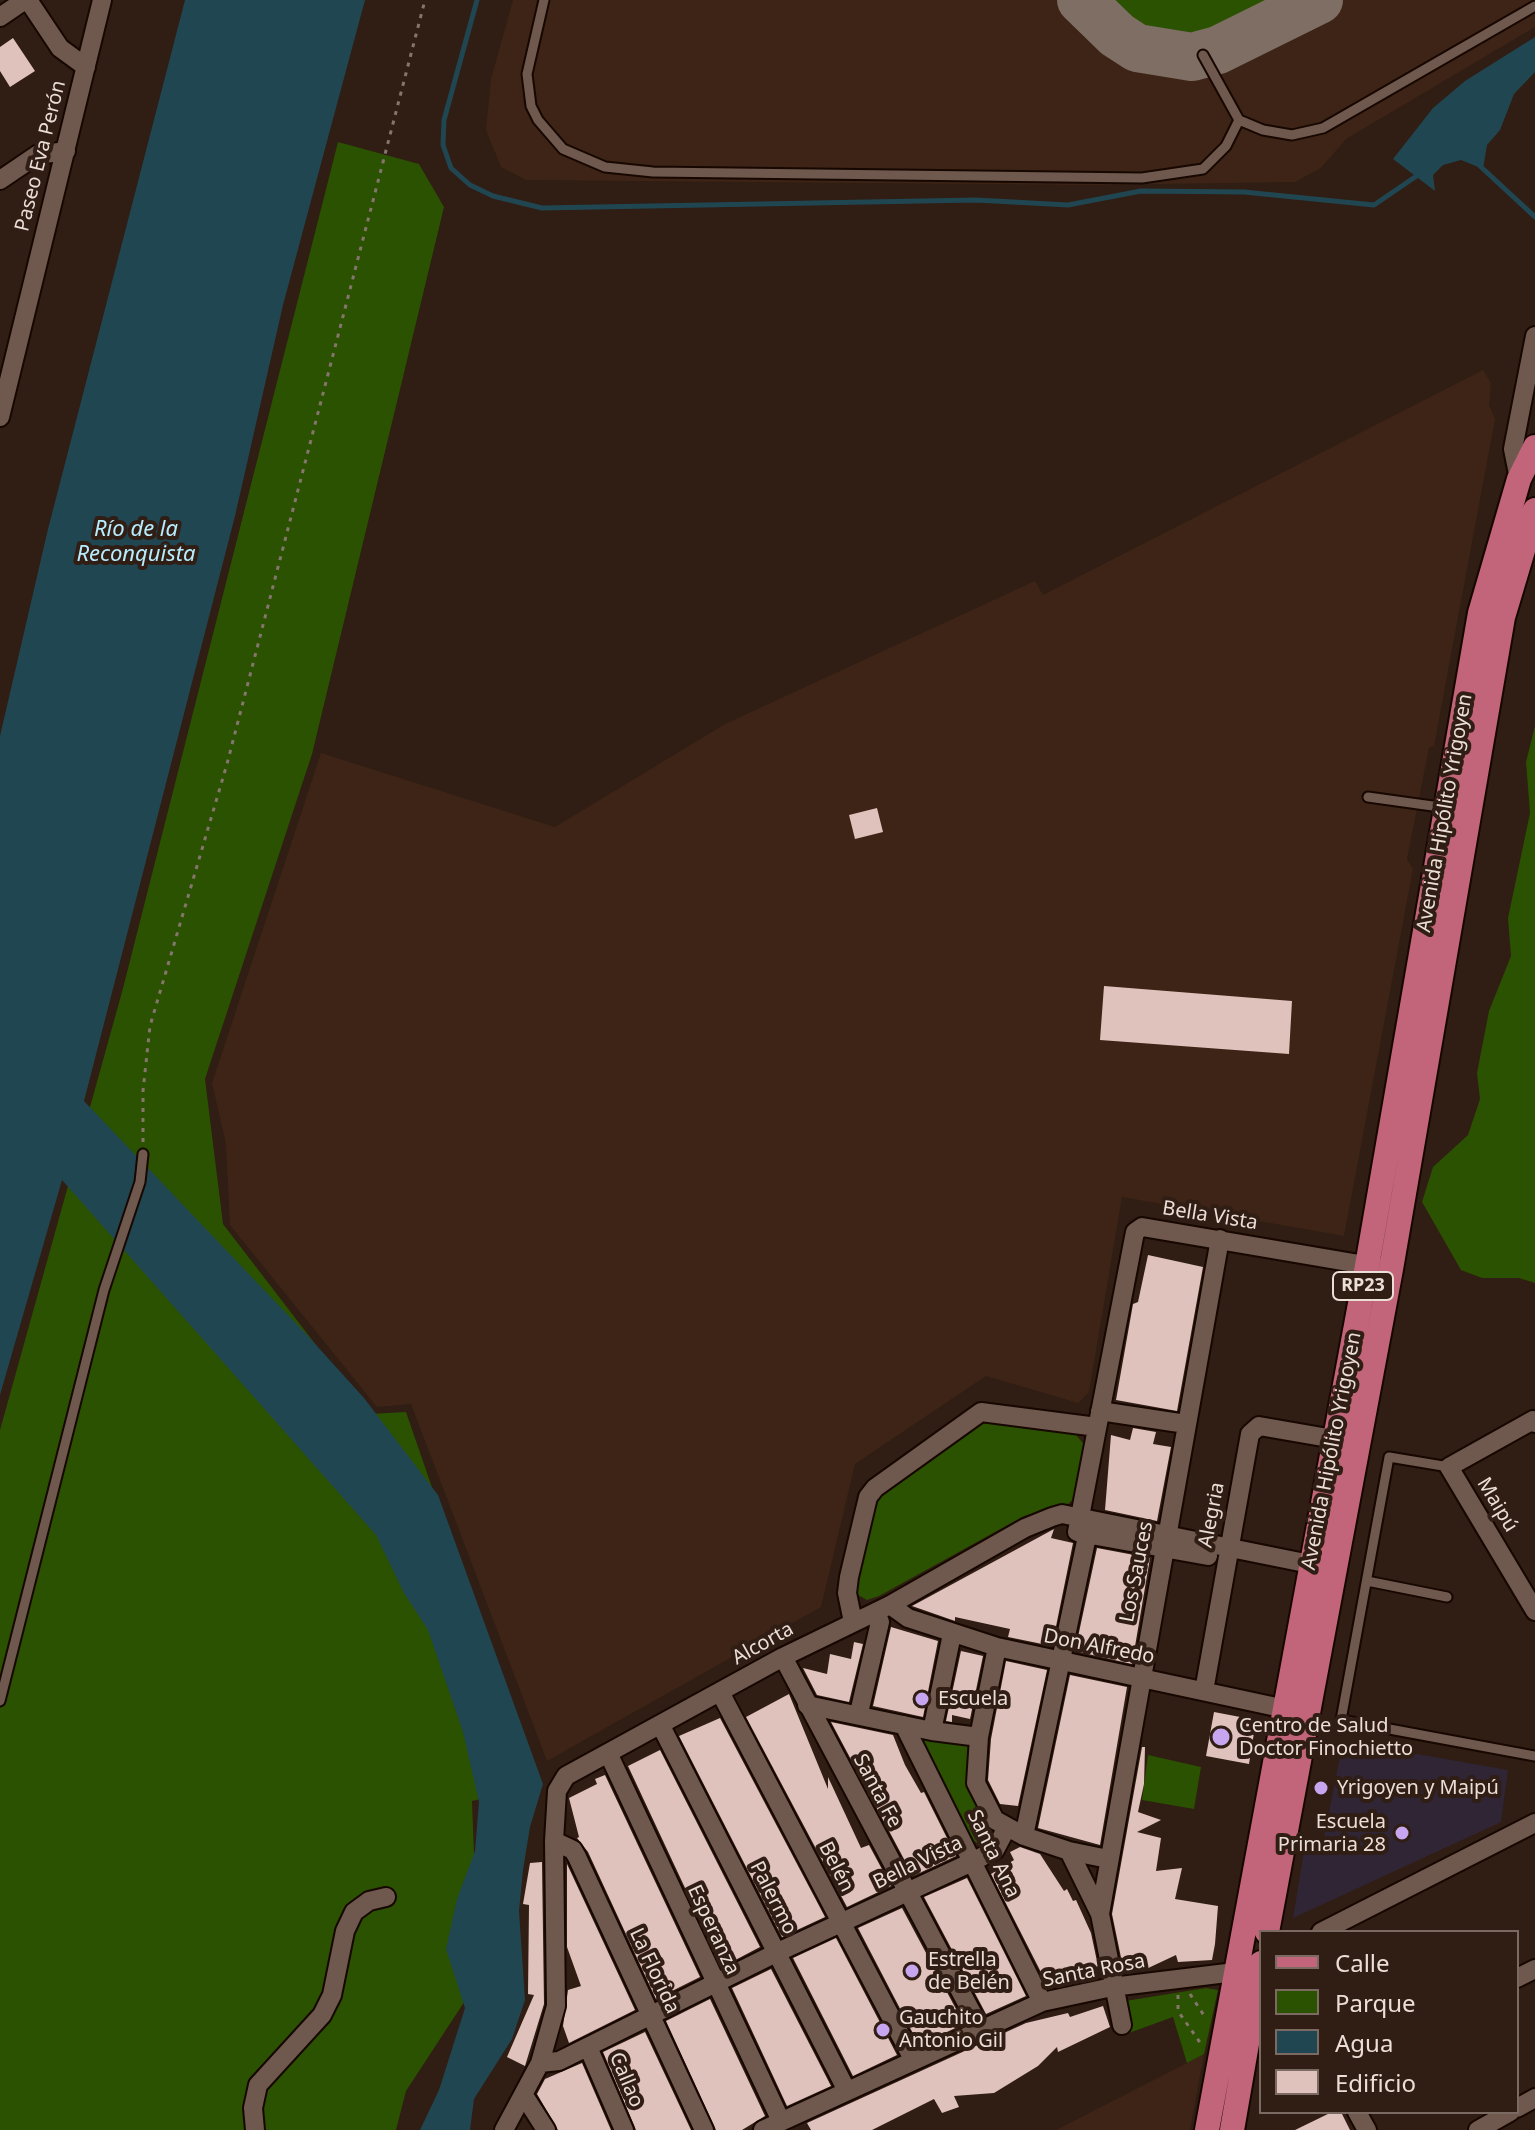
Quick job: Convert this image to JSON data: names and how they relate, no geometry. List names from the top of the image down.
{
  "streets": {
    "main road": ["Avenida Hipólito Yrigoyen", "RP23"],
    "street": [
      "Paseo Eva Perón",
      "Bella Vista",
      "Maipú",
      "Alegria",
      "Los Sauces",
      "Alcorta",
      "Don Alfredo",
      "Santa Fe",
      "Santa Ana",
      "Belén",
      "Palermo",
      "Esperanza",
      "La Florida",
      "Santa Rosa",
      "Callao"
    ]
  },
  "crossings": [
    ["Avenida Hipólito Yrigoyen", "Bella Vista"],
    ["Avenida Hipólito Yrigoyen", "Alegria"],
    ["Avenida Hipólito Yrigoyen", "Alcorta"],
    ["Avenida Hipólito Yrigoyen", "Don Alfredo"],
    ["Avenida Hipólito Yrigoyen", "Santa Rosa"],
    ["Bella Vista", "Los Sauces"],
    ["Bella Vista", "Alcorta"],
    ["Bella Vista", "Don Alfredo"],
    ["Bella Vista", "Santa Fe"],
    ["Bella Vista", "Santa Ana"],
    ["Bella Vista", "Belén"],
    ["Bella Vista", "Palermo"],
    ["Bella Vista", "Esperanza"],
    ["Bella Vista", "La Florida"],
    ["Bella Vista", "Callao"],
    ["Alegria", "Alcorta"],
    ["Alegria", "Don Alfredo"],
    ["Los Sauces", "Alcorta"],
    ["Los Sauces", "Don Alfredo"],
    ["Los Sauces", "Santa Rosa"],
    ["Alcorta", "Don Alfredo"],
    ["Alcorta", "Santa Fe"],
    ["Alcorta", "Belén"],
    ["Alcorta", "Palermo"],
    ["Alcorta", "Esperanza"],
    ["Alcorta", "La Florida"],
    ["Santa Fe", "Santa Rosa"],
    ["Santa Ana", "Santa Rosa"],
    ["Belén", "Santa Rosa"],
    ["Palermo", "Santa Rosa"],
    ["Esperanza", "Santa Rosa"]
  ],
  "water": ["Río de la Reconquista"],
  "places": [
    "Escuela",
    "Centro de Salud Doctor Finochietto",
    "Yrigoyen y Maipú",
    "Escuela Primaria 28",
    "Estrella de Belén",
    "Gauchito Antonio Gil"
  ],
  "legend": [
    "Calle",
    "Parque",
    "Agua",
    "Edificio"
  ]
}
